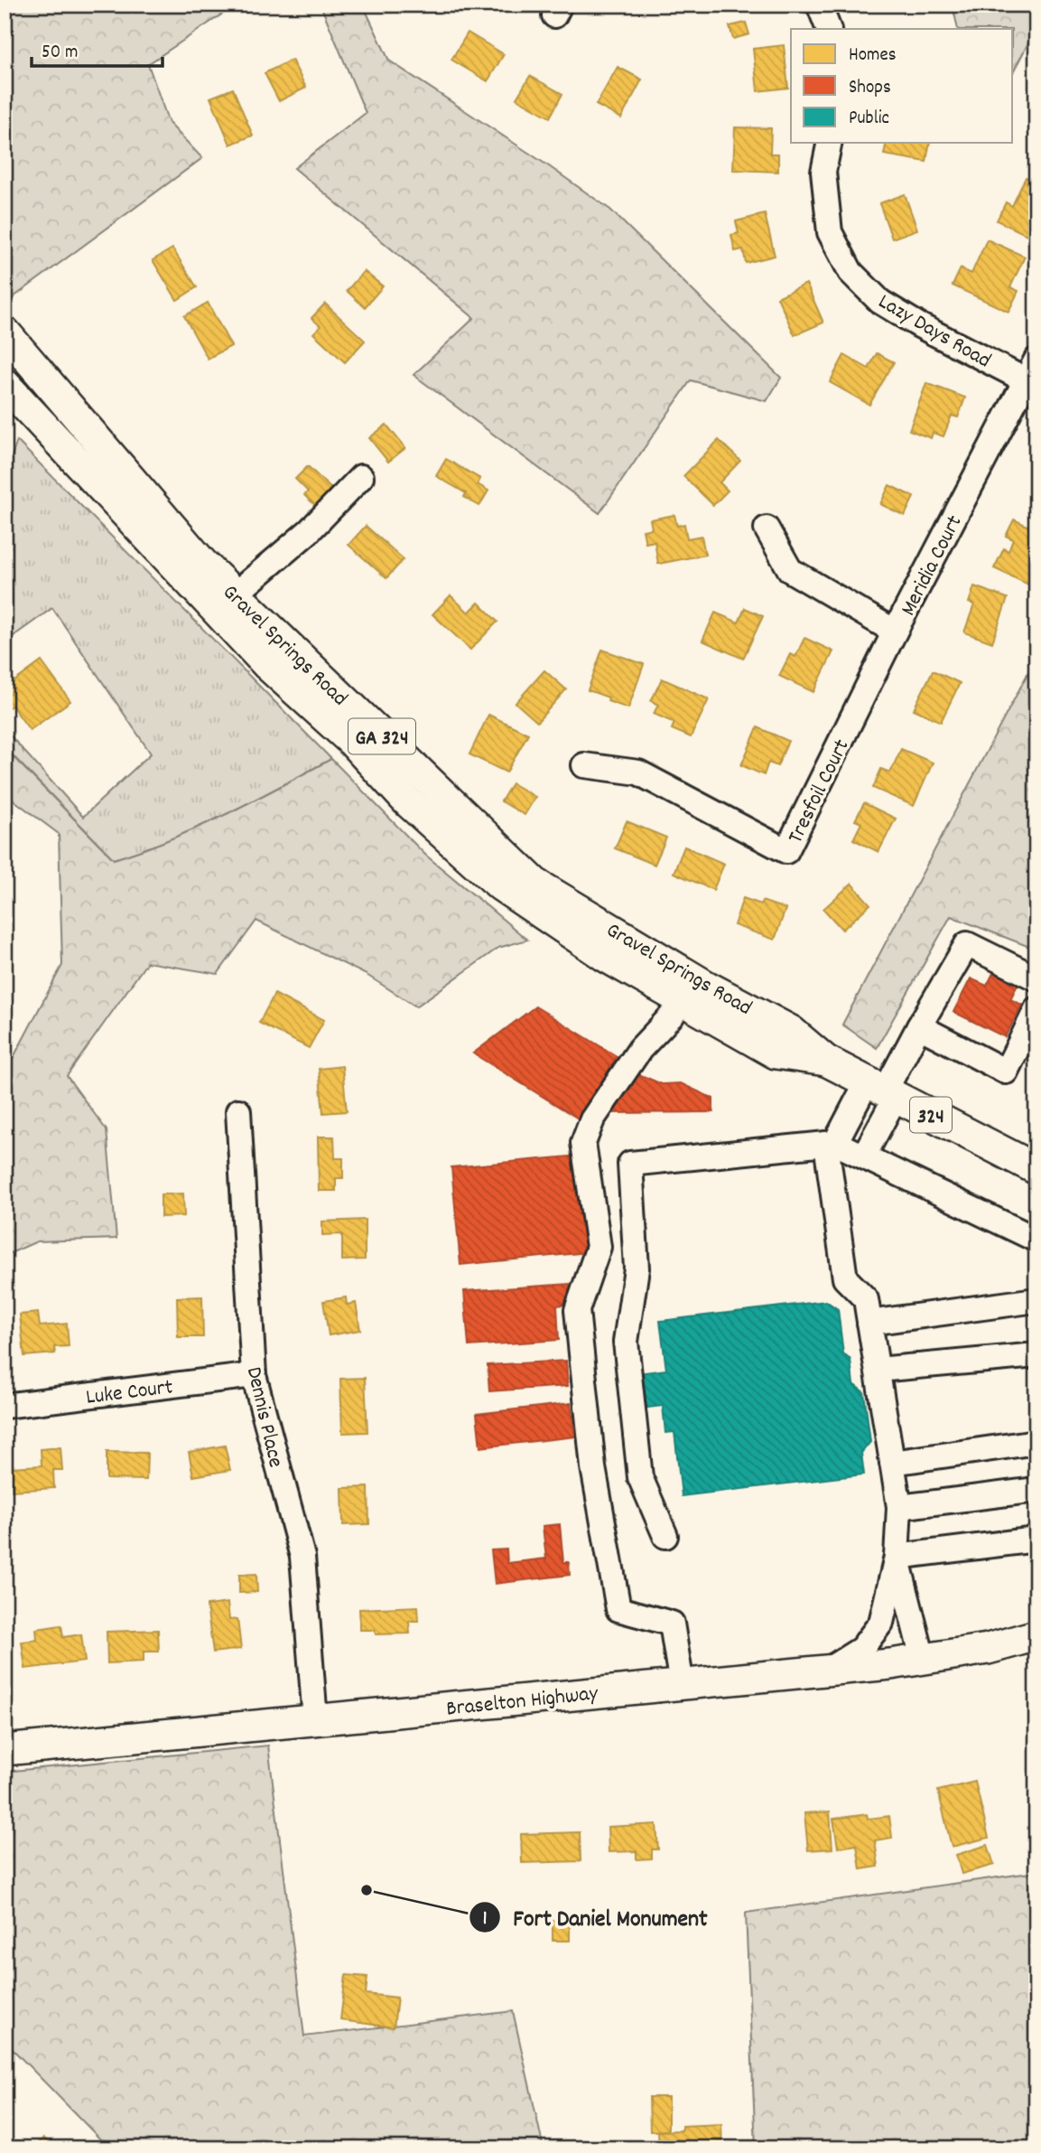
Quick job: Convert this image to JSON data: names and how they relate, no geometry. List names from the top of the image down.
{
  "streets": {
    "main road": [
      "Gravel Springs Road",
      "GA 324",
      "324",
      "Braselton Highway"
    ],
    "street": [
      "Lazy Days Road",
      "Meridia Court",
      "Tresfoil Court",
      "Luke Court",
      "Dennis Place"
    ]
  },
  "crossings": [
    ["Lazy Days Road", "Meridia Court"],
    ["Meridia Court", "Tresfoil Court"],
    ["Luke Court", "Dennis Place"],
    ["Dennis Place", "Braselton Highway"]
  ],
  "places": ["Fort Daniel Monument"],
  "legend": ["Homes", "Shops", "Public"],
  "scale_bar": "50 m"
}
